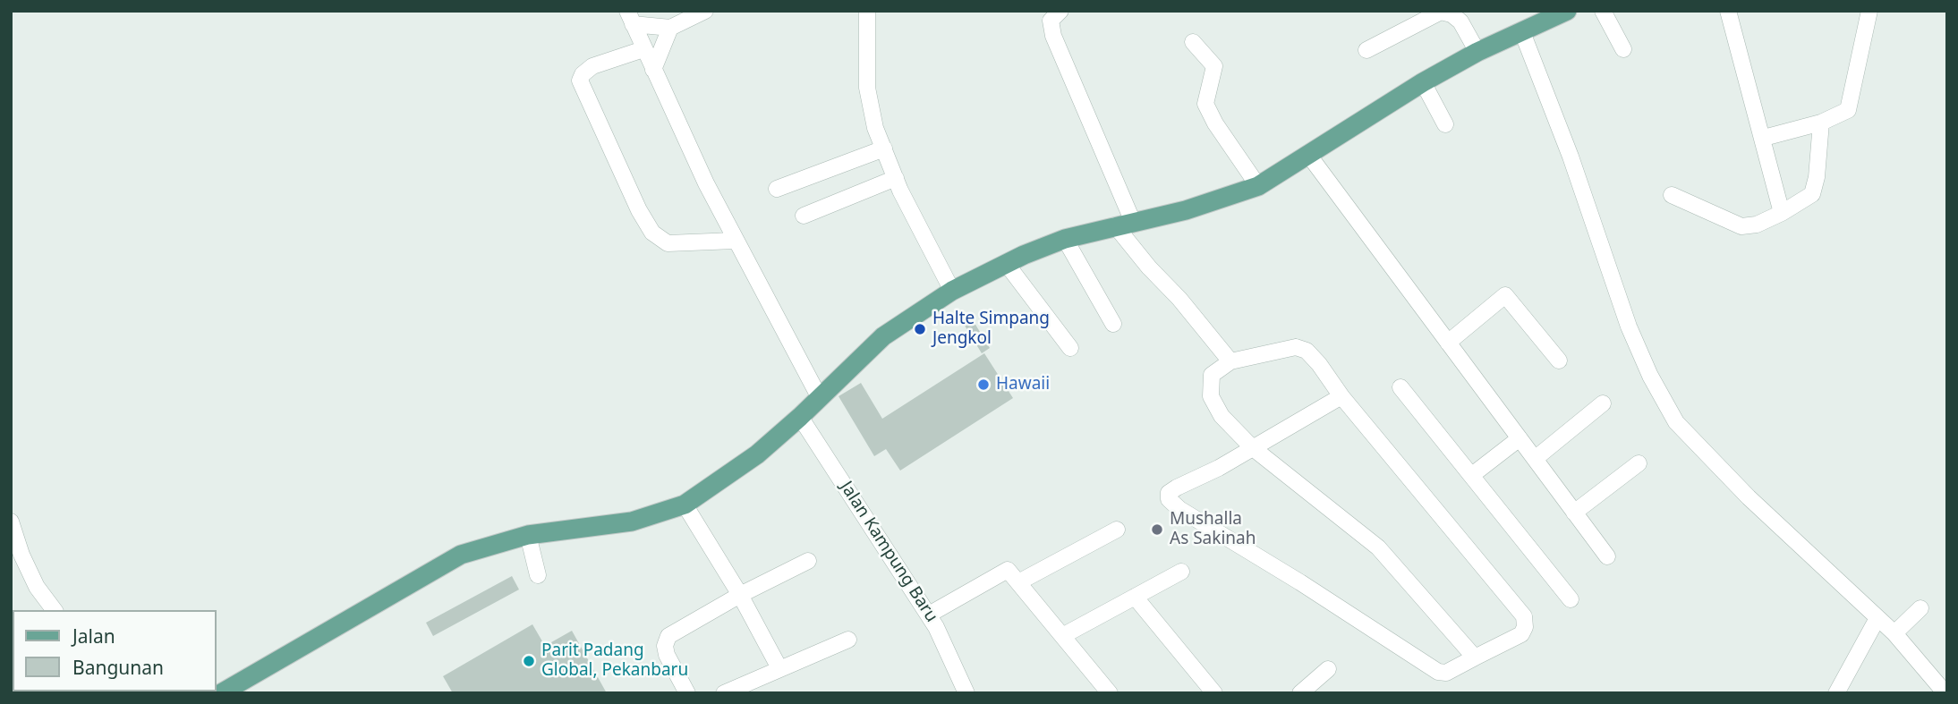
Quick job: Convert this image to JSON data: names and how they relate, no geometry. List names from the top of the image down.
{
  "streets": {
    "street": ["Jalan Kampung Baru"]
  },
  "places": [
    "Halte Simpang Jengkol",
    "Hawaii",
    "Mushalla As Sakinah",
    "Parit Padang Global, Pekanbaru"
  ],
  "legend": ["Jalan", "Bangunan"]
}
